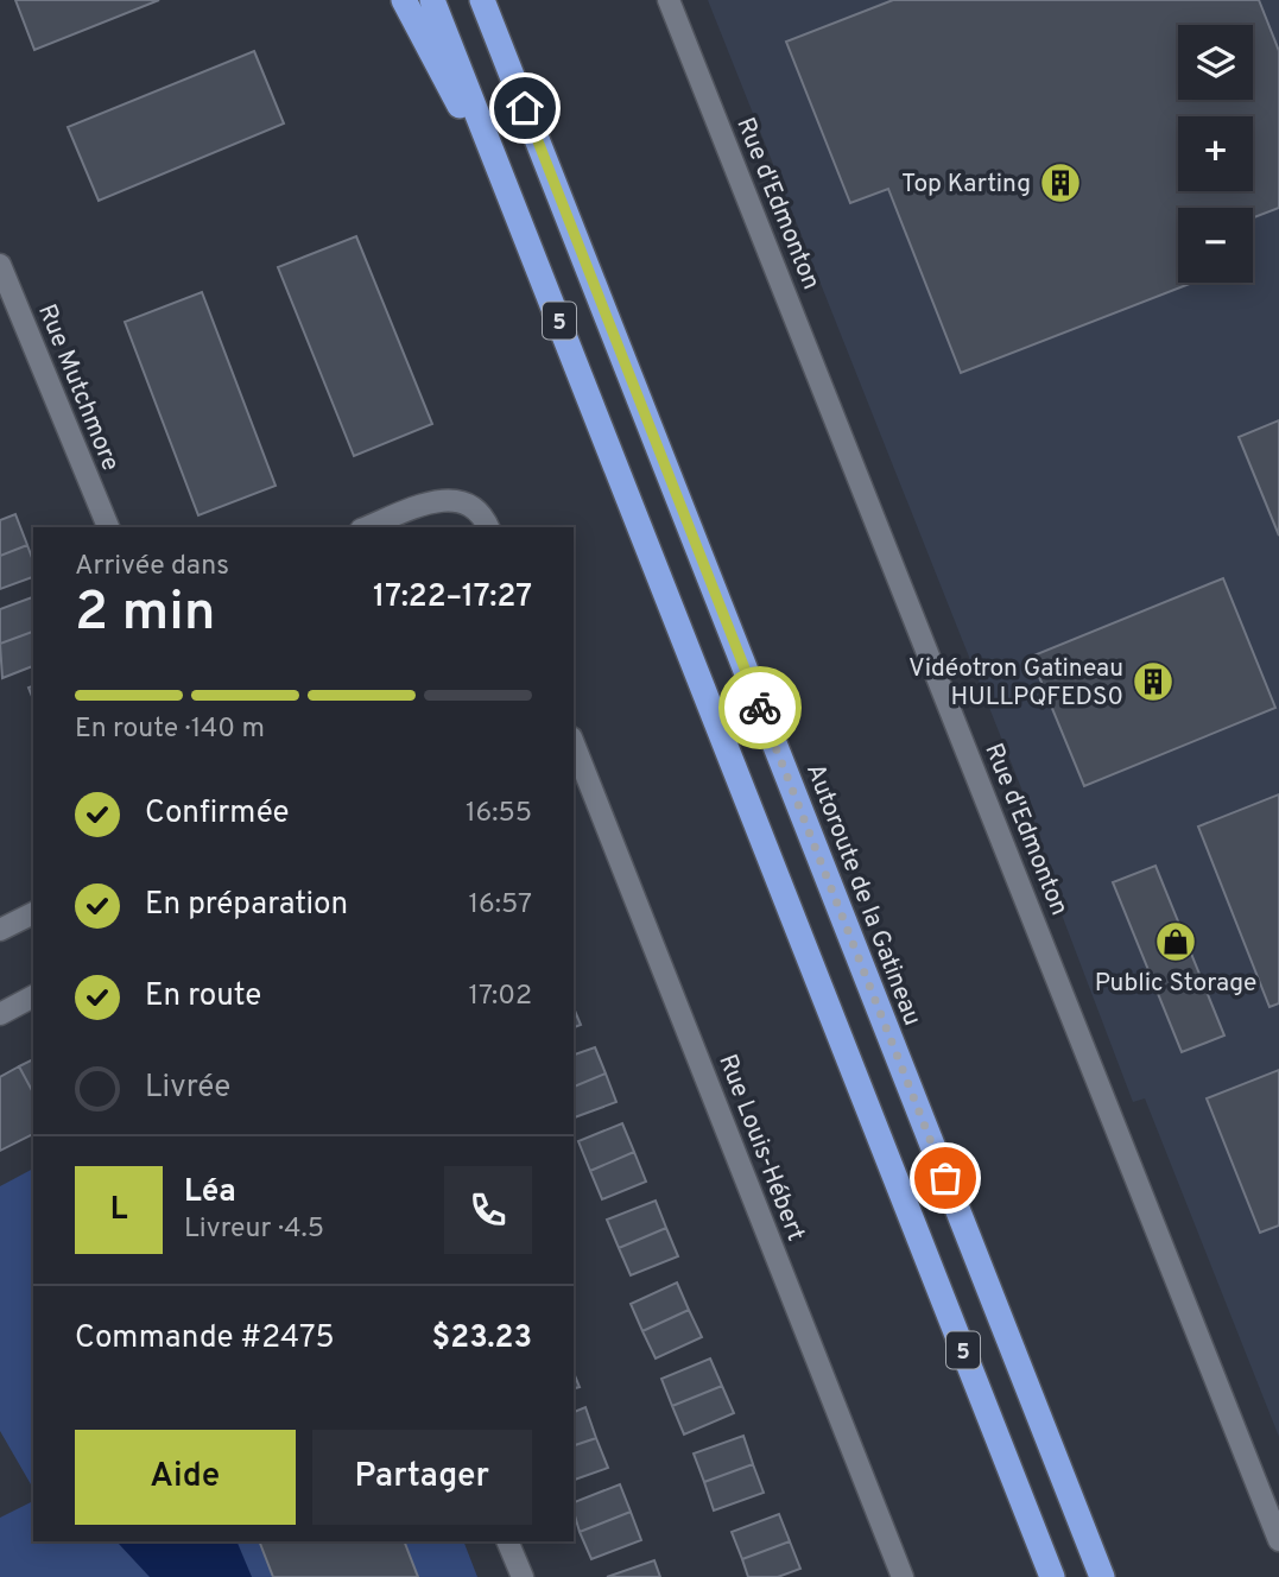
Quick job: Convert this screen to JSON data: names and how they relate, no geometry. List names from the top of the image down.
{
  "streets": {
    "highway": ["5", "Autoroute de la Gatineau"],
    "street": ["Rue d'Edmonton", "Rue Mutchmore", "Rue Louis-Hébert"]
  },
  "places": {
    "building": ["Top Karting", "Vidéotron Gatineau HULLPQFEDS0"],
    "shop": ["Public Storage"]
  },
  "page": {
    "map_buttons": ["+", "−"],
    "heading": ["2 min", "Arrivée dans", "17:22–17:27"],
    "panel": [
      "Léa",
      "Livreur · 4.5",
      "Commande #2475",
      "$23.23"
    ],
    "bar": "En route · 140 m",
    "list": [
      ["Confirmée", "16:55"],
      ["En préparation", "16:57"],
      ["En route", "17:02"],
      "Livrée"
    ],
    "round": "L",
    "buttons": ["Aide", "Partager"]
  }
}
